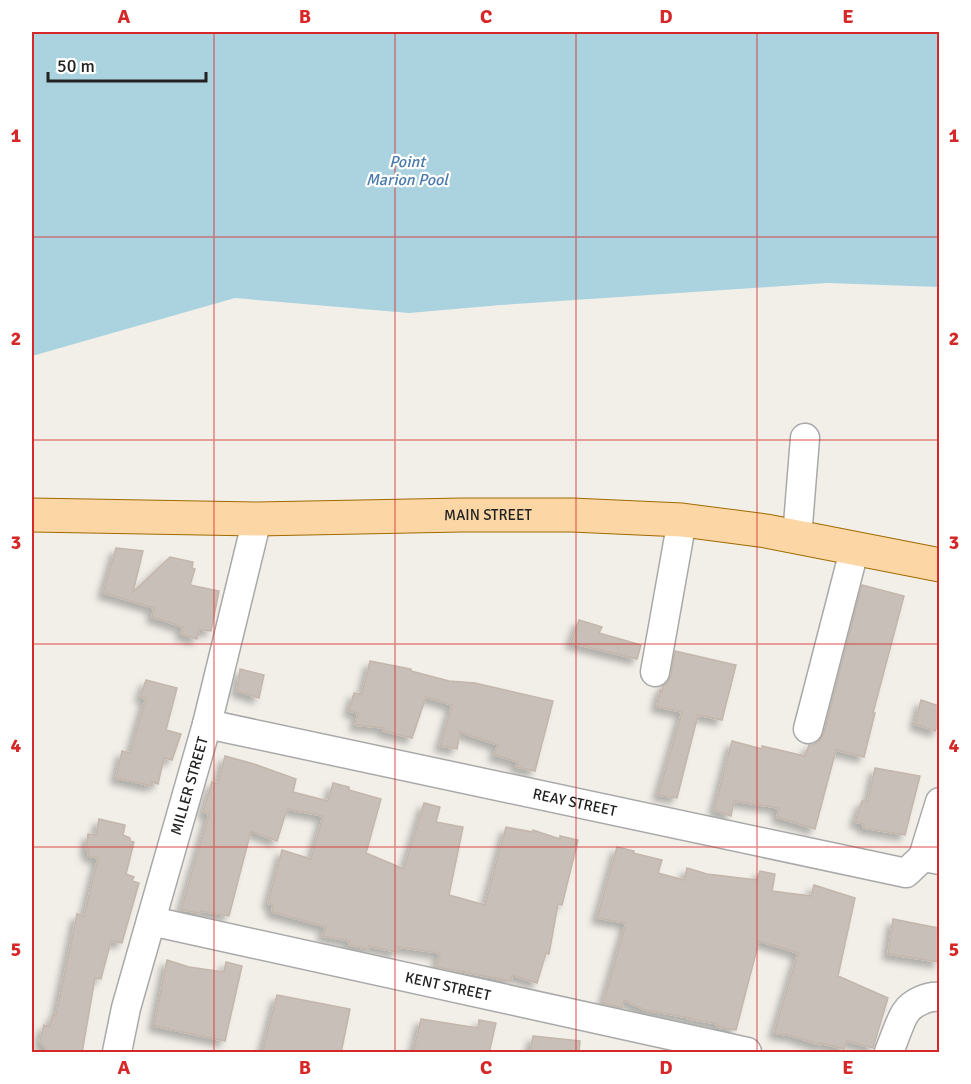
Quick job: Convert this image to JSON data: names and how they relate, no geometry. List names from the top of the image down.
{
  "streets": {
    "main road": ["MAIN STREET"],
    "street": ["MILLER STREET", "REAY STREET", "KENT STREET"]
  },
  "crossings": [
    ["MAIN STREET", "MILLER STREET"],
    ["MILLER STREET", "REAY STREET"],
    ["MILLER STREET", "KENT STREET"]
  ],
  "water": ["Point Marion Pool"],
  "scale_bar": "50 m",
  "grid": {
    "columns": [
      "A",
      "B",
      "C",
      "D",
      "E"
    ],
    "rows": [
      "1",
      "2",
      "3",
      "4",
      "5"
    ]
  }
}
